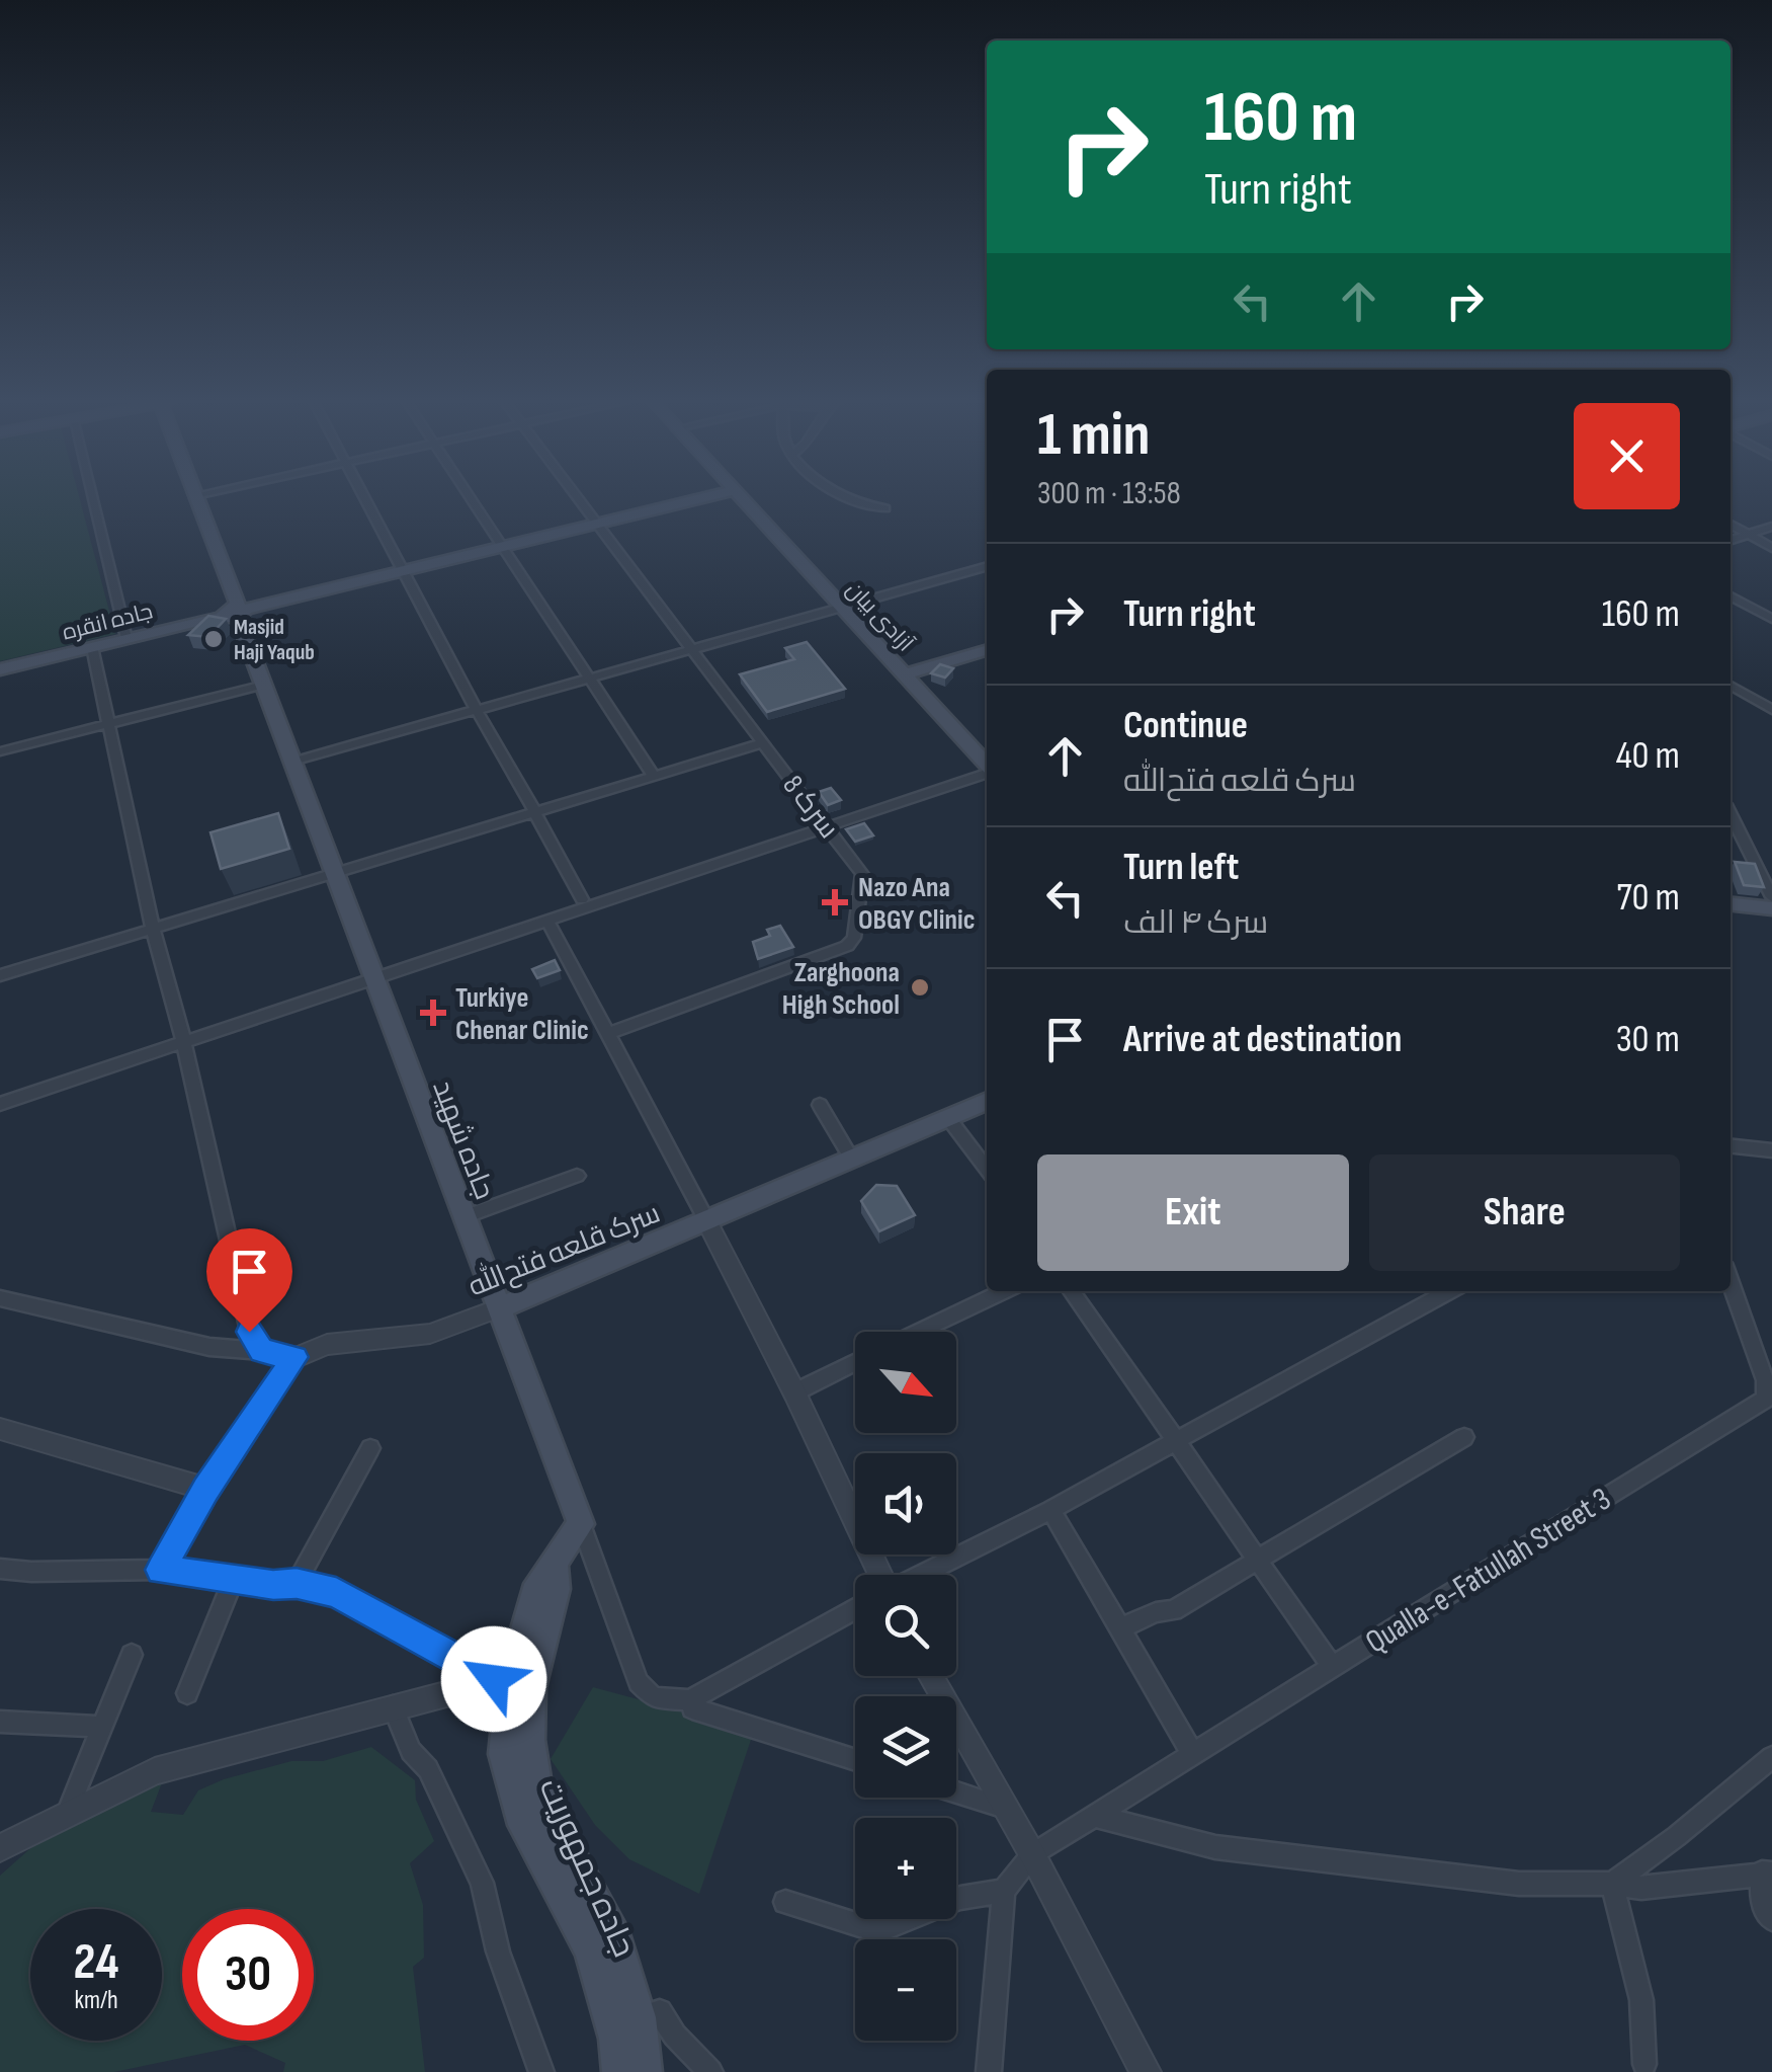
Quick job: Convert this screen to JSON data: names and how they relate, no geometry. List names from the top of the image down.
{
  "streets": {
    "main road": [
      "آزادی بیان",
      "جاده انقره",
      "جاده شهید",
      "سرک قلعه فتح‌الله",
      "جاده جمهوریت"
    ],
    "street": ["سرک 8", "Qualla-e-Fatullah Street 3"]
  },
  "crossings": [
    ["جاده انقره", "سرک 8"],
    ["جاده انقره", "جاده شهید"],
    ["جاده شهید", "سرک قلعه فتح‌الله"]
  ],
  "places": {
    "other": ["Masjid Haji Yaqub", "Zarghoona High School"],
    "health": ["Nazo Ana OBGY Clinic", "Turkiye Chenar Clinic"]
  },
  "north": "bottom right",
  "page": {
    "turn": ["160 m", "Turn right"],
    "heading": ["1 min", "300 m · 13:58"],
    "list": [
      {
        "name": "Turn right",
        "value": "160 m"
      },
      {
        "name": "Continue",
        "note": "سرک قلعه فتح‌الله",
        "value": "40 m"
      },
      {
        "name": "Turn left",
        "note": "سرک ۴ الف",
        "value": "70 m"
      },
      {
        "name": "Arrive at destination",
        "value": "30 m"
      }
    ],
    "buttons": ["Exit", "Share"],
    "map_buttons": ["+", "−"],
    "speed": "24 km/h",
    "limit": "30"
  }
}
